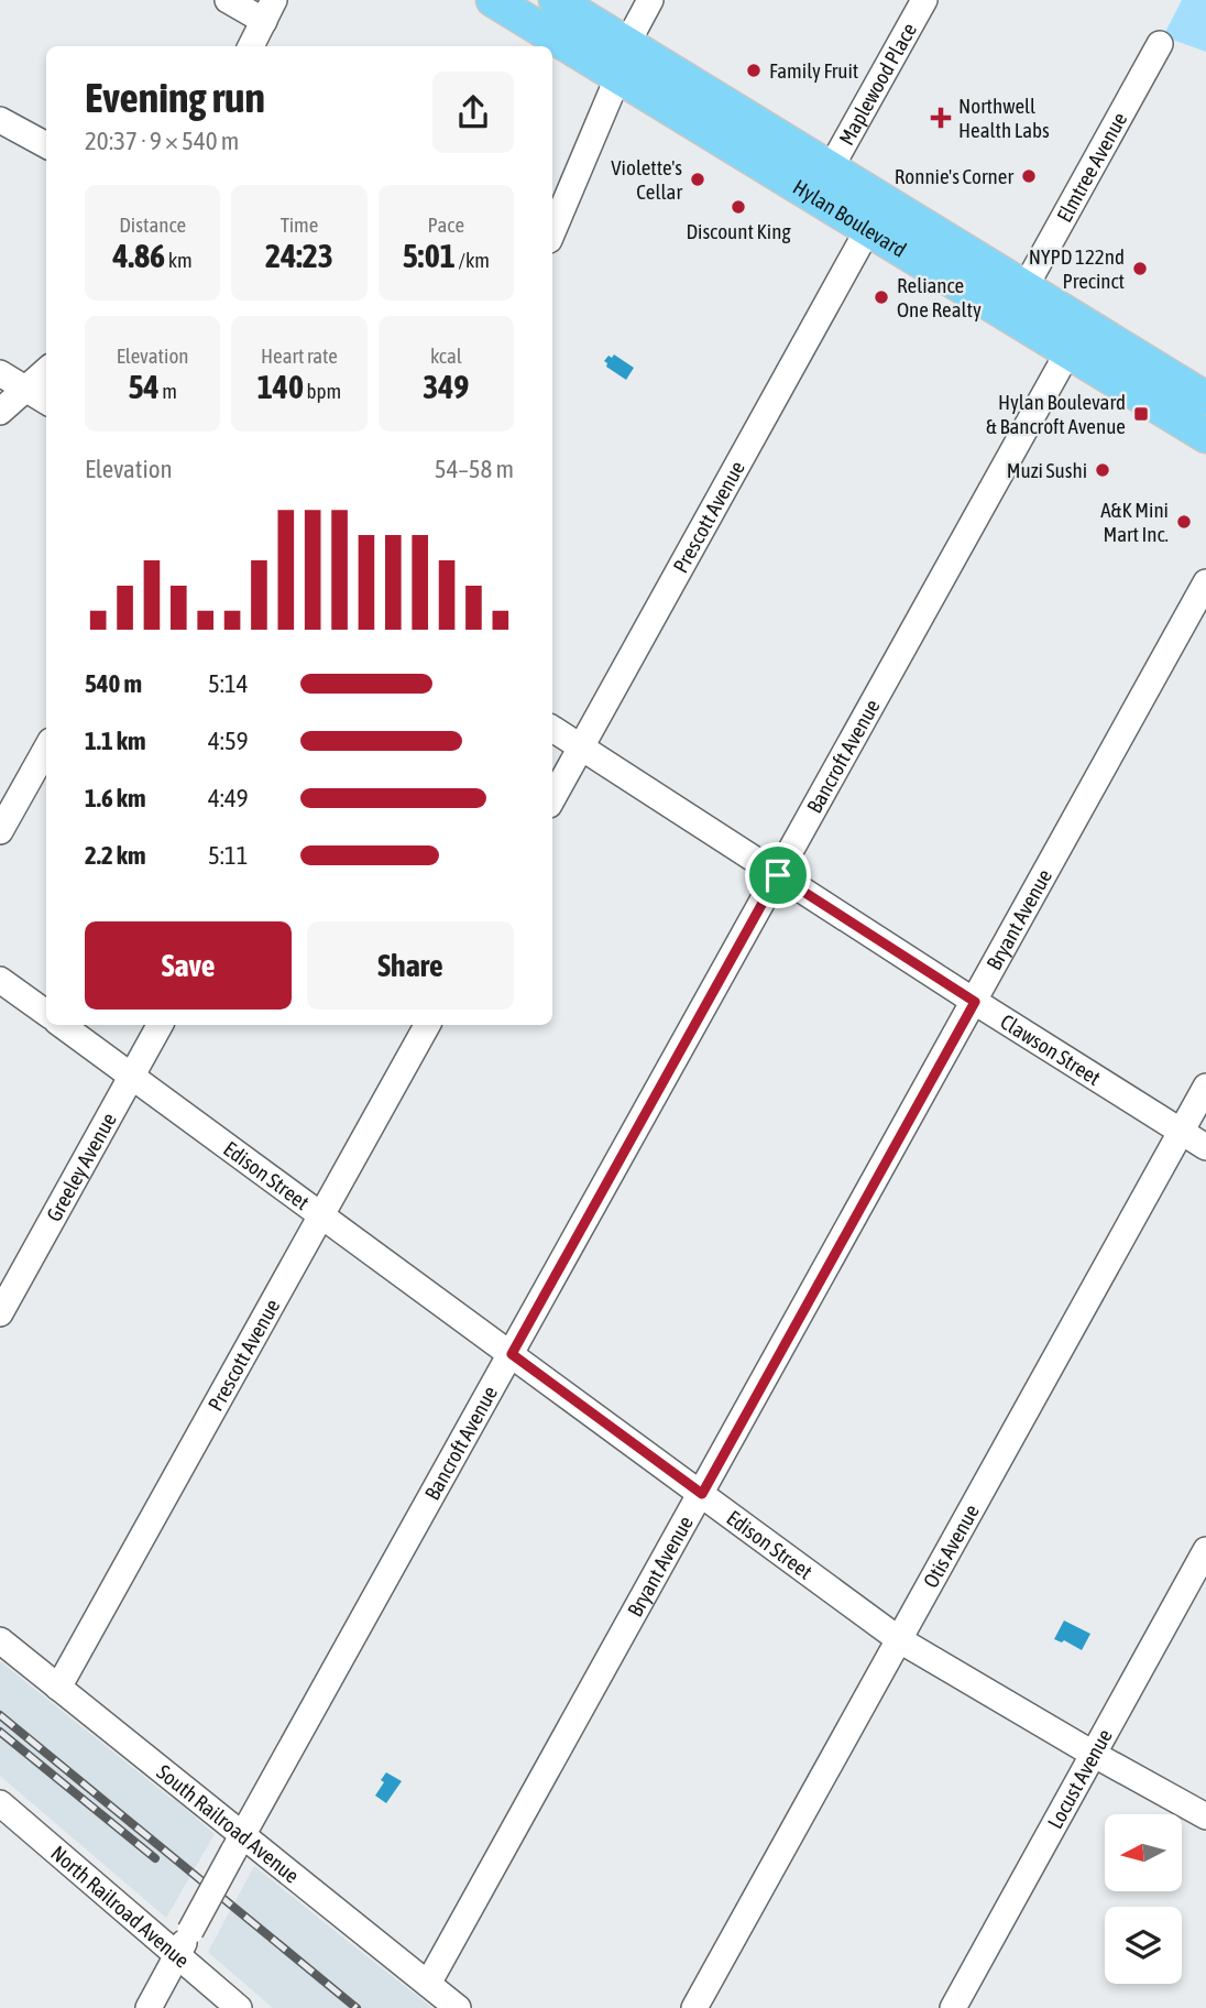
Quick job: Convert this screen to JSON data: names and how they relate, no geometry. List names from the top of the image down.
{
  "streets": {
    "main road": ["Hylan Boulevard"],
    "street": [
      "Maplewood Place",
      "Elmtree Avenue",
      "Prescott Avenue",
      "Bancroft Avenue",
      "Bryant Avenue",
      "Clawson Street",
      "Greeley Avenue",
      "Edison Street",
      "Otis Avenue",
      "Locust Avenue",
      "South Railroad Avenue",
      "North Railroad Avenue"
    ]
  },
  "crossings": [
    ["Maplewood Place", "Hylan Boulevard"],
    ["Elmtree Avenue", "Hylan Boulevard"],
    ["Hylan Boulevard", "Prescott Avenue"],
    ["Hylan Boulevard", "Bancroft Avenue"],
    ["Prescott Avenue", "Clawson Street"],
    ["Prescott Avenue", "Edison Street"],
    ["Prescott Avenue", "South Railroad Avenue"],
    ["Bancroft Avenue", "Clawson Street"],
    ["Bancroft Avenue", "Edison Street"],
    ["Bancroft Avenue", "South Railroad Avenue"],
    ["Bancroft Avenue", "North Railroad Avenue"],
    ["Bryant Avenue", "Clawson Street"],
    ["Bryant Avenue", "Edison Street"],
    ["Bryant Avenue", "South Railroad Avenue"],
    ["Clawson Street", "Otis Avenue"],
    ["Greeley Avenue", "Edison Street"],
    ["Edison Street", "Otis Avenue"],
    ["Edison Street", "Locust Avenue"]
  ],
  "places": {
    "other": [
      "Family Fruit",
      "Ronnie's Corner",
      "Violette's Cellar",
      "Discount King",
      "NYPD 122nd Precinct",
      "Reliance One Realty",
      "Muzi Sushi",
      "A&K Mini Mart Inc."
    ],
    "health": ["Northwell Health Labs"],
    "transit": ["Hylan Boulevard & Bancroft Avenue"]
  },
  "north": "left",
  "page": {
    "heading": ["Evening run", "20:37 · 9 × 540 m"],
    "stats": [
      ["Distance", "4.86 km"],
      ["Time", "24:23"],
      ["Pace", "5:01 /km"],
      ["Elevation", "54 m"],
      ["Heart rate", "140 bpm"],
      ["kcal", "349"]
    ],
    "chart": ["Elevation", "54–58 m"],
    "list": [
      {
        "name": "540 m",
        "note": "5:14"
      },
      {
        "name": "1.1 km",
        "note": "4:59"
      },
      {
        "name": "1.6 km",
        "note": "4:49"
      },
      {
        "name": "2.2 km",
        "note": "5:11"
      }
    ],
    "buttons": ["Save", "Share"]
  }
}
